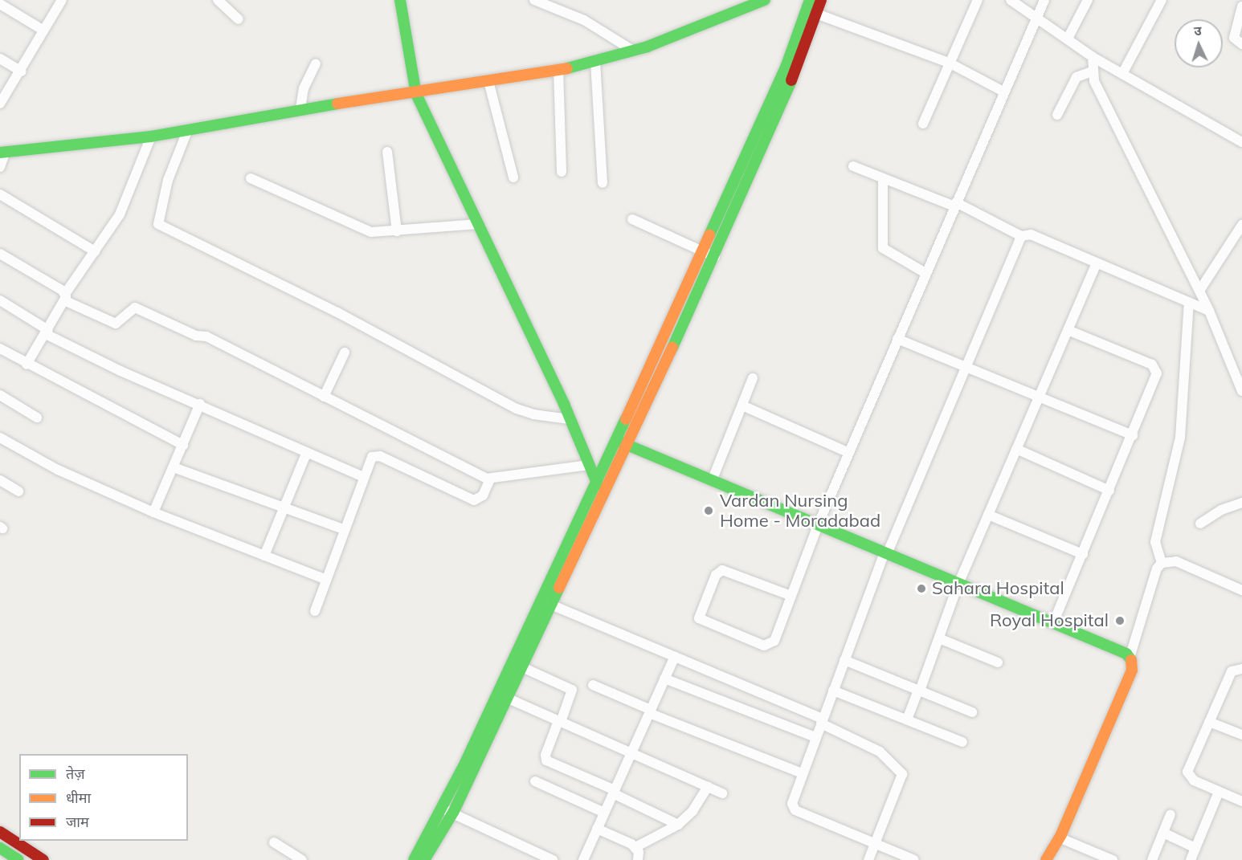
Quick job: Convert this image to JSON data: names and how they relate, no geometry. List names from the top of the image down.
{
  "places": ["Vardan Nursing Home - Moradabad", "Sahara Hospital", "Royal Hospital"],
  "legend": ["तेज़", "धीमा", "जाम"],
  "north": "top"
}
